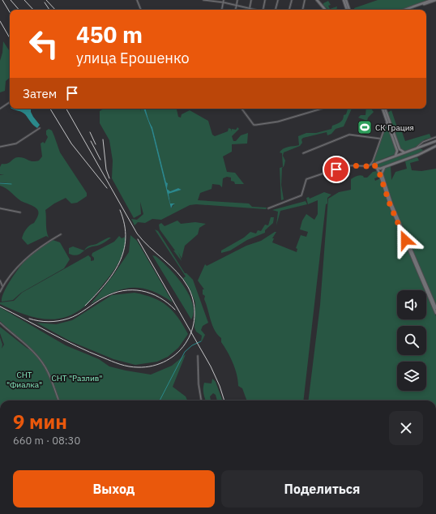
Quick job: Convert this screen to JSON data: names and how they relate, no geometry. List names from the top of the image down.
{
  "parks": ["СНТ \"Фиалка\"", "СНТ \"Разлив\""],
  "places": {
    "sports": ["СК Грация"]
  },
  "page": {
    "turn": ["450 m", "улица Ерошенко"],
    "then": "Затем",
    "heading": ["9 мин", "660 m · 08:30"],
    "buttons": ["Выход", "Поделиться"]
  }
}
